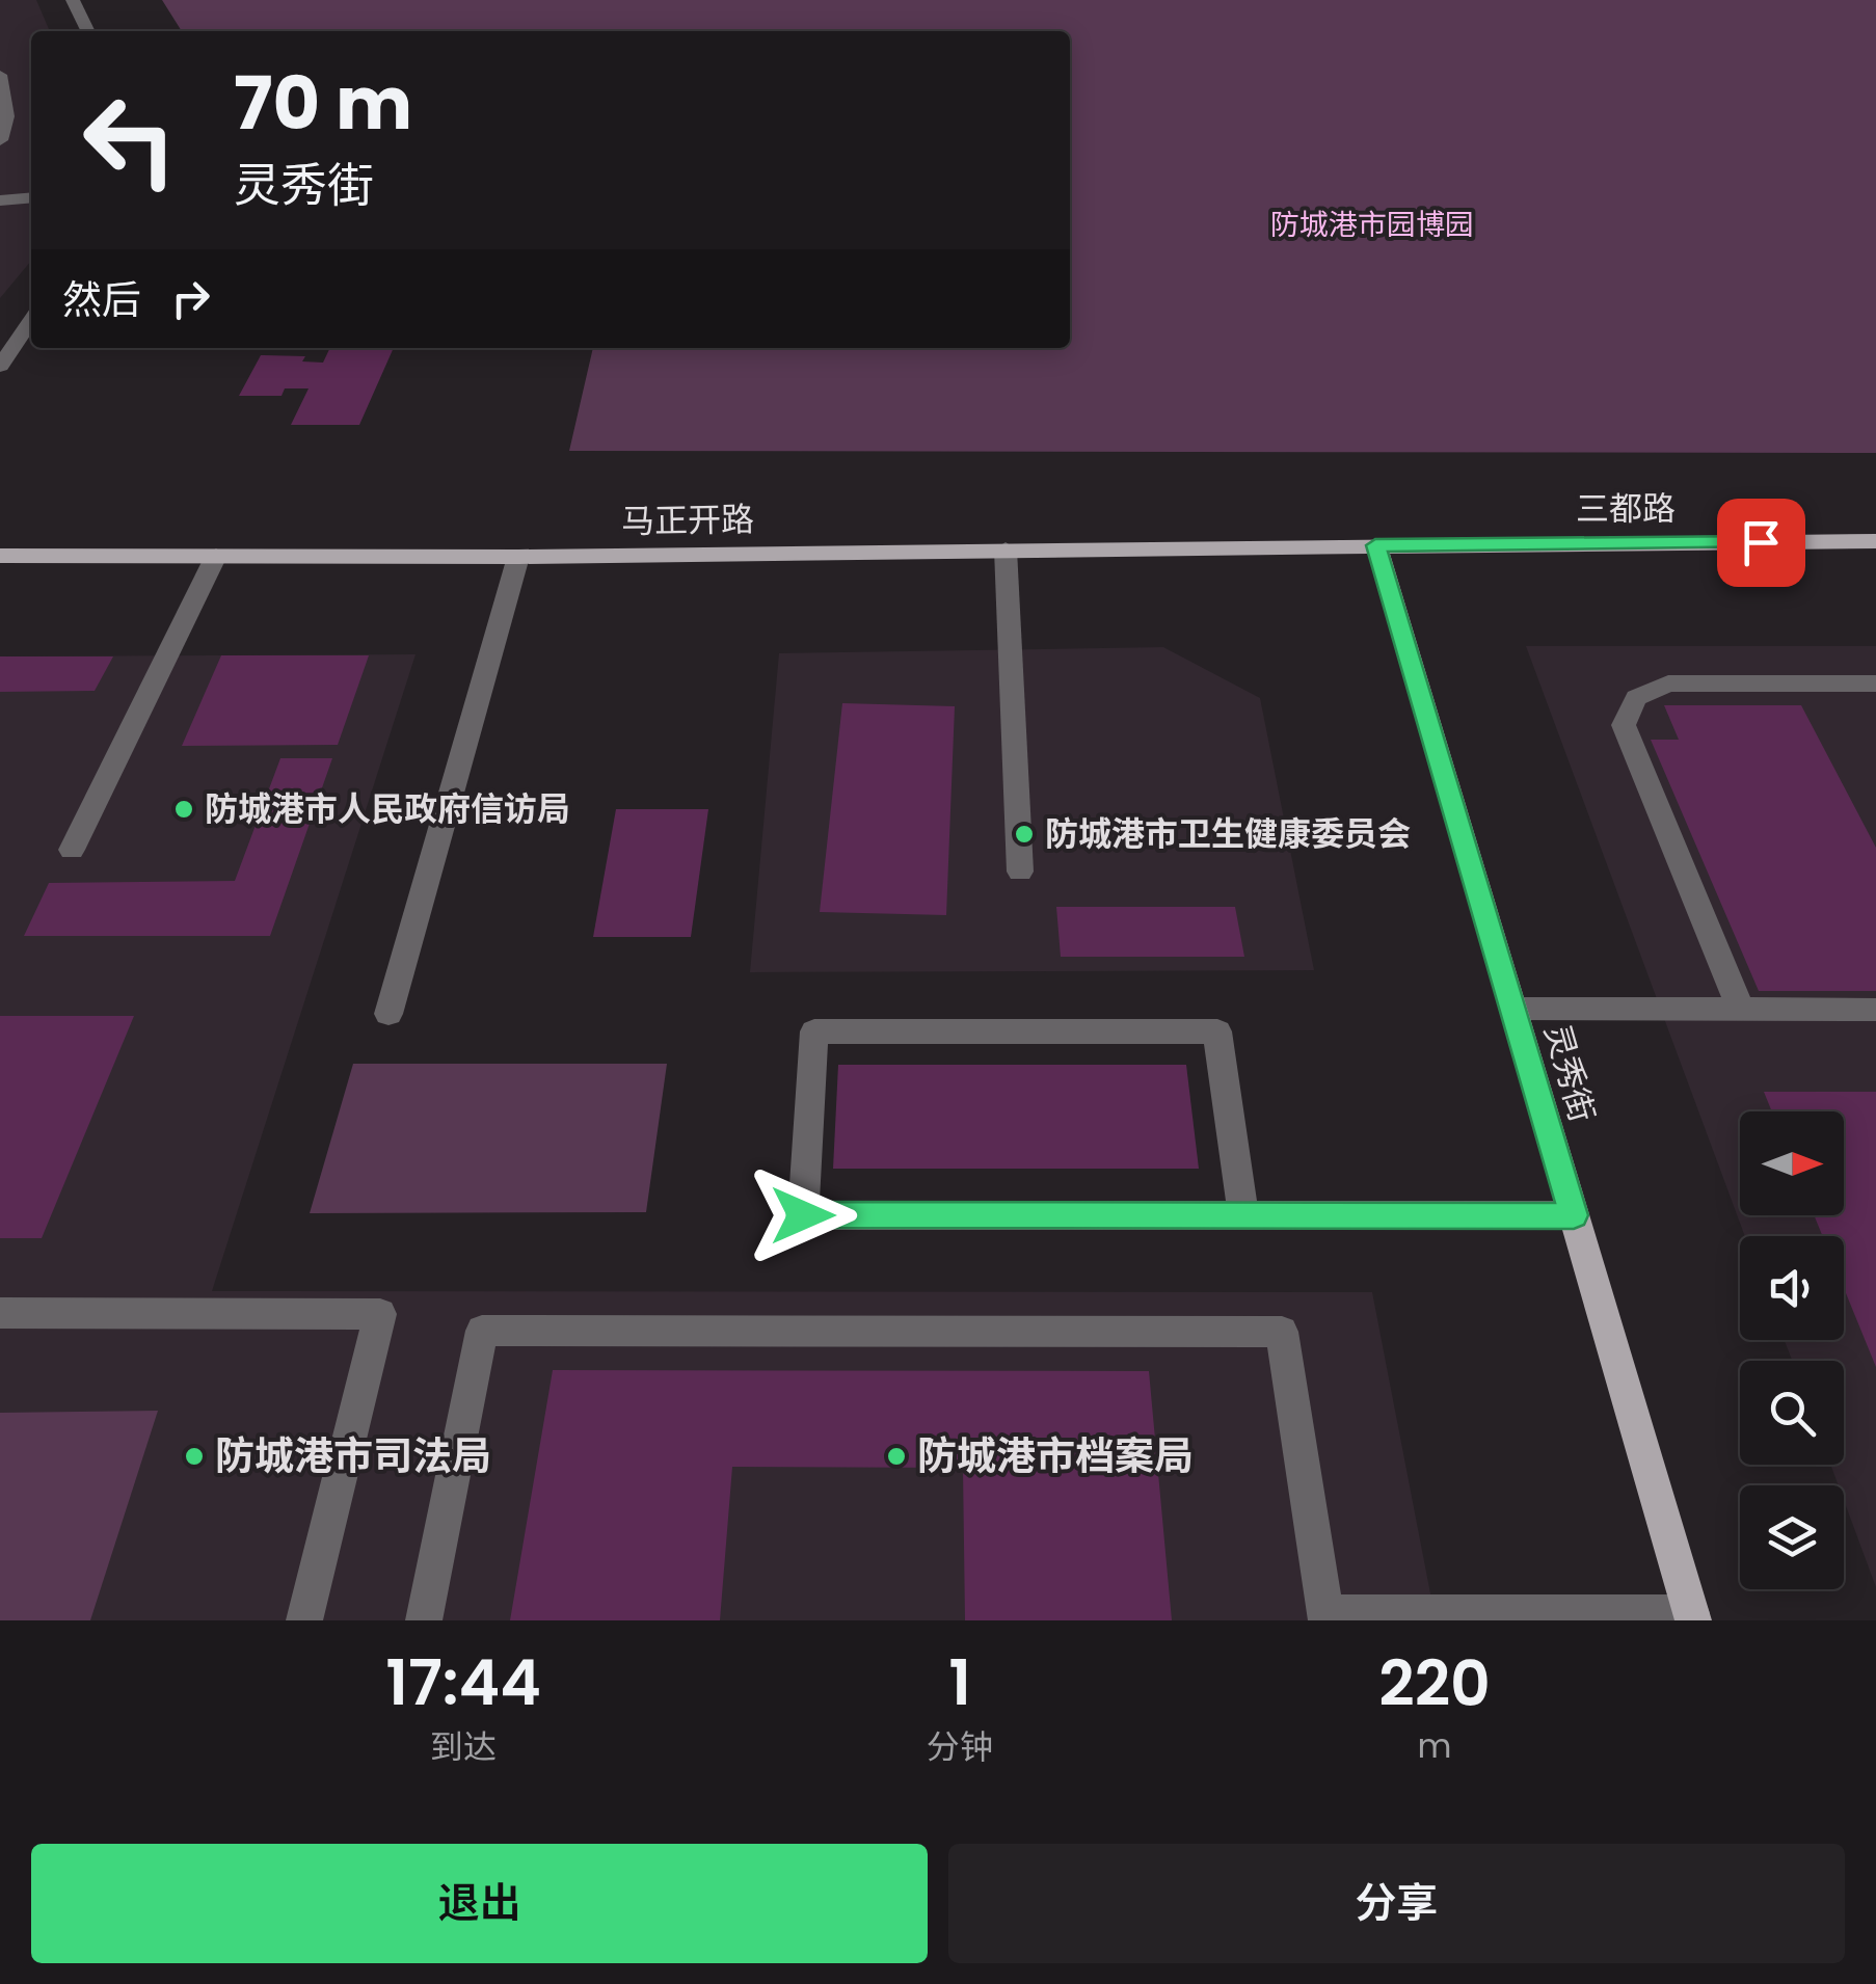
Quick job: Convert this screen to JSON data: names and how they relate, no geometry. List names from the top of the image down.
{
  "streets": {
    "main road": ["三都路", "马正开路", "灵秀街"]
  },
  "crossings": [
    ["三都路", "马正开路"],
    ["三都路", "灵秀街"],
    ["马正开路", "灵秀街"]
  ],
  "parks": ["防城港市园博园"],
  "places": [
    "防城港市人民政府信访局",
    "防城港市卫生健康委员会",
    "防城港市司法局",
    "防城港市档案局"
  ],
  "north": "right",
  "page": {
    "turn": ["70 m", "灵秀街"],
    "then": "然后",
    "eta": [
      "17:44",
      "到达",
      "1",
      "分钟",
      "220",
      "m"
    ],
    "buttons": ["退出", "分享"]
  }
}
